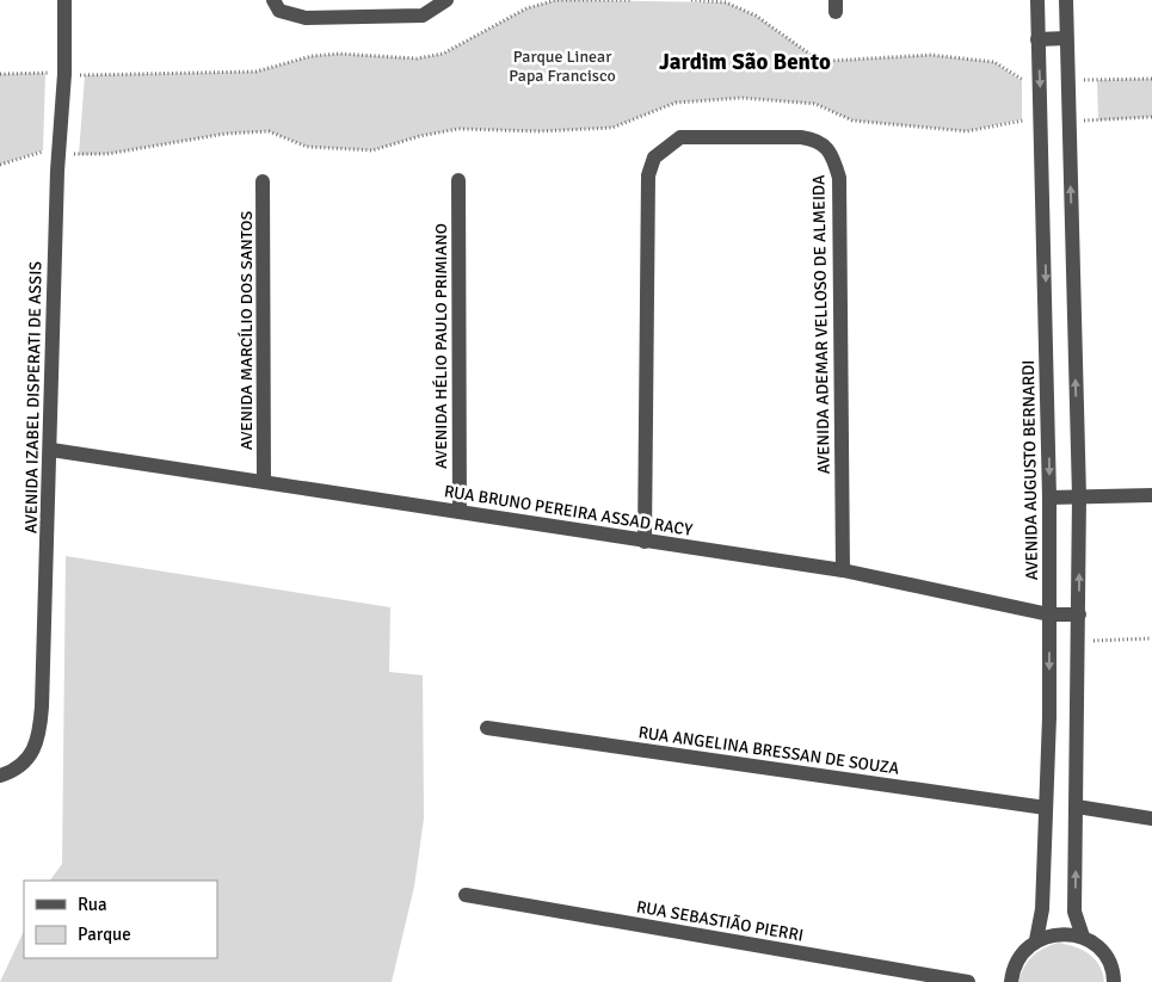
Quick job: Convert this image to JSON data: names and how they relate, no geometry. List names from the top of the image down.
{
  "streets": {
    "street": [
      "AVENIDA ADEMAR VELLOSO DE ALMEIDA",
      "AVENIDA MARCÍLIO DOS SANTOS",
      "AVENIDA HÉLIO PAULO PRIMIANO",
      "AVENIDA IZABEL DISPERATI DE ASSIS",
      "AVENIDA AUGUSTO BERNARDI",
      "RUA BRUNO PEREIRA ASSAD RACY",
      "RUA ANGELINA BRESSAN DE SOUZA",
      "RUA SEBASTIÃO PIERRI"
    ]
  },
  "crossings": [
    ["AVENIDA ADEMAR VELLOSO DE ALMEIDA", "RUA BRUNO PEREIRA ASSAD RACY"],
    ["AVENIDA MARCÍLIO DOS SANTOS", "RUA BRUNO PEREIRA ASSAD RACY"],
    ["AVENIDA HÉLIO PAULO PRIMIANO", "RUA BRUNO PEREIRA ASSAD RACY"],
    ["AVENIDA IZABEL DISPERATI DE ASSIS", "RUA BRUNO PEREIRA ASSAD RACY"],
    ["AVENIDA AUGUSTO BERNARDI", "RUA BRUNO PEREIRA ASSAD RACY"],
    ["AVENIDA AUGUSTO BERNARDI", "RUA ANGELINA BRESSAN DE SOUZA"]
  ],
  "districts": ["Jardim São Bento"],
  "parks": ["Parque Linear Papa Francisco"],
  "legend": ["Rua", "Parque"]
}
